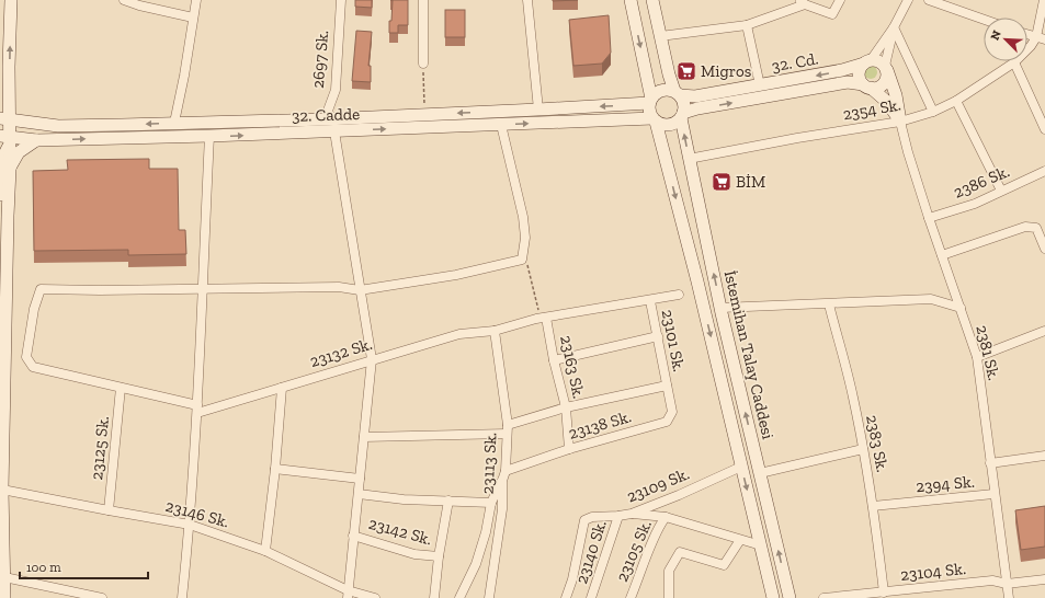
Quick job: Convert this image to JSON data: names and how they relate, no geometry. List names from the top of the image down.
{
  "streets": {
    "main road": ["32. Cd.", "32. Cadde", "İstemihan Talay Caddesi"],
    "street": [
      "2697 Sk.",
      "2354 Sk.",
      "2386 Sk.",
      "23101 Sk.",
      "23132 Sk.",
      "2381 Sk.",
      "23163 Sk.",
      "23138 Sk.",
      "2383 Sk.",
      "23125 Sk.",
      "23113 Sk.",
      "2394 Sk.",
      "23109 Sk.",
      "23146 Sk.",
      "23142 Sk.",
      "23105 Sk.",
      "23140 Sk.",
      "23104 Sk."
    ]
  },
  "crossings": [
    ["2697 Sk.", "32. Cadde"],
    ["32. Cd.", "32. Cadde"],
    ["32. Cd.", "İstemihan Talay Caddesi"],
    ["2354 Sk.", "2381 Sk."],
    ["2354 Sk.", "İstemihan Talay Caddesi"],
    ["32. Cadde", "İstemihan Talay Caddesi"],
    ["2386 Sk.", "2381 Sk."],
    ["23101 Sk.", "23132 Sk."],
    ["23101 Sk.", "23138 Sk."],
    ["23132 Sk.", "23163 Sk."],
    ["23132 Sk.", "23113 Sk."],
    ["2381 Sk.", "2394 Sk."],
    ["2381 Sk.", "23104 Sk."],
    ["İstemihan Talay Caddesi", "23109 Sk."],
    ["23163 Sk.", "23138 Sk."],
    ["23138 Sk.", "23113 Sk."],
    ["2383 Sk.", "2394 Sk."],
    ["2383 Sk.", "23104 Sk."],
    ["23125 Sk.", "23146 Sk."],
    ["23109 Sk.", "23140 Sk."]
  ],
  "places": {
    "supermarket": ["Migros", "BİM"]
  },
  "scale_bar": "100 m",
  "north": "top left"
}
